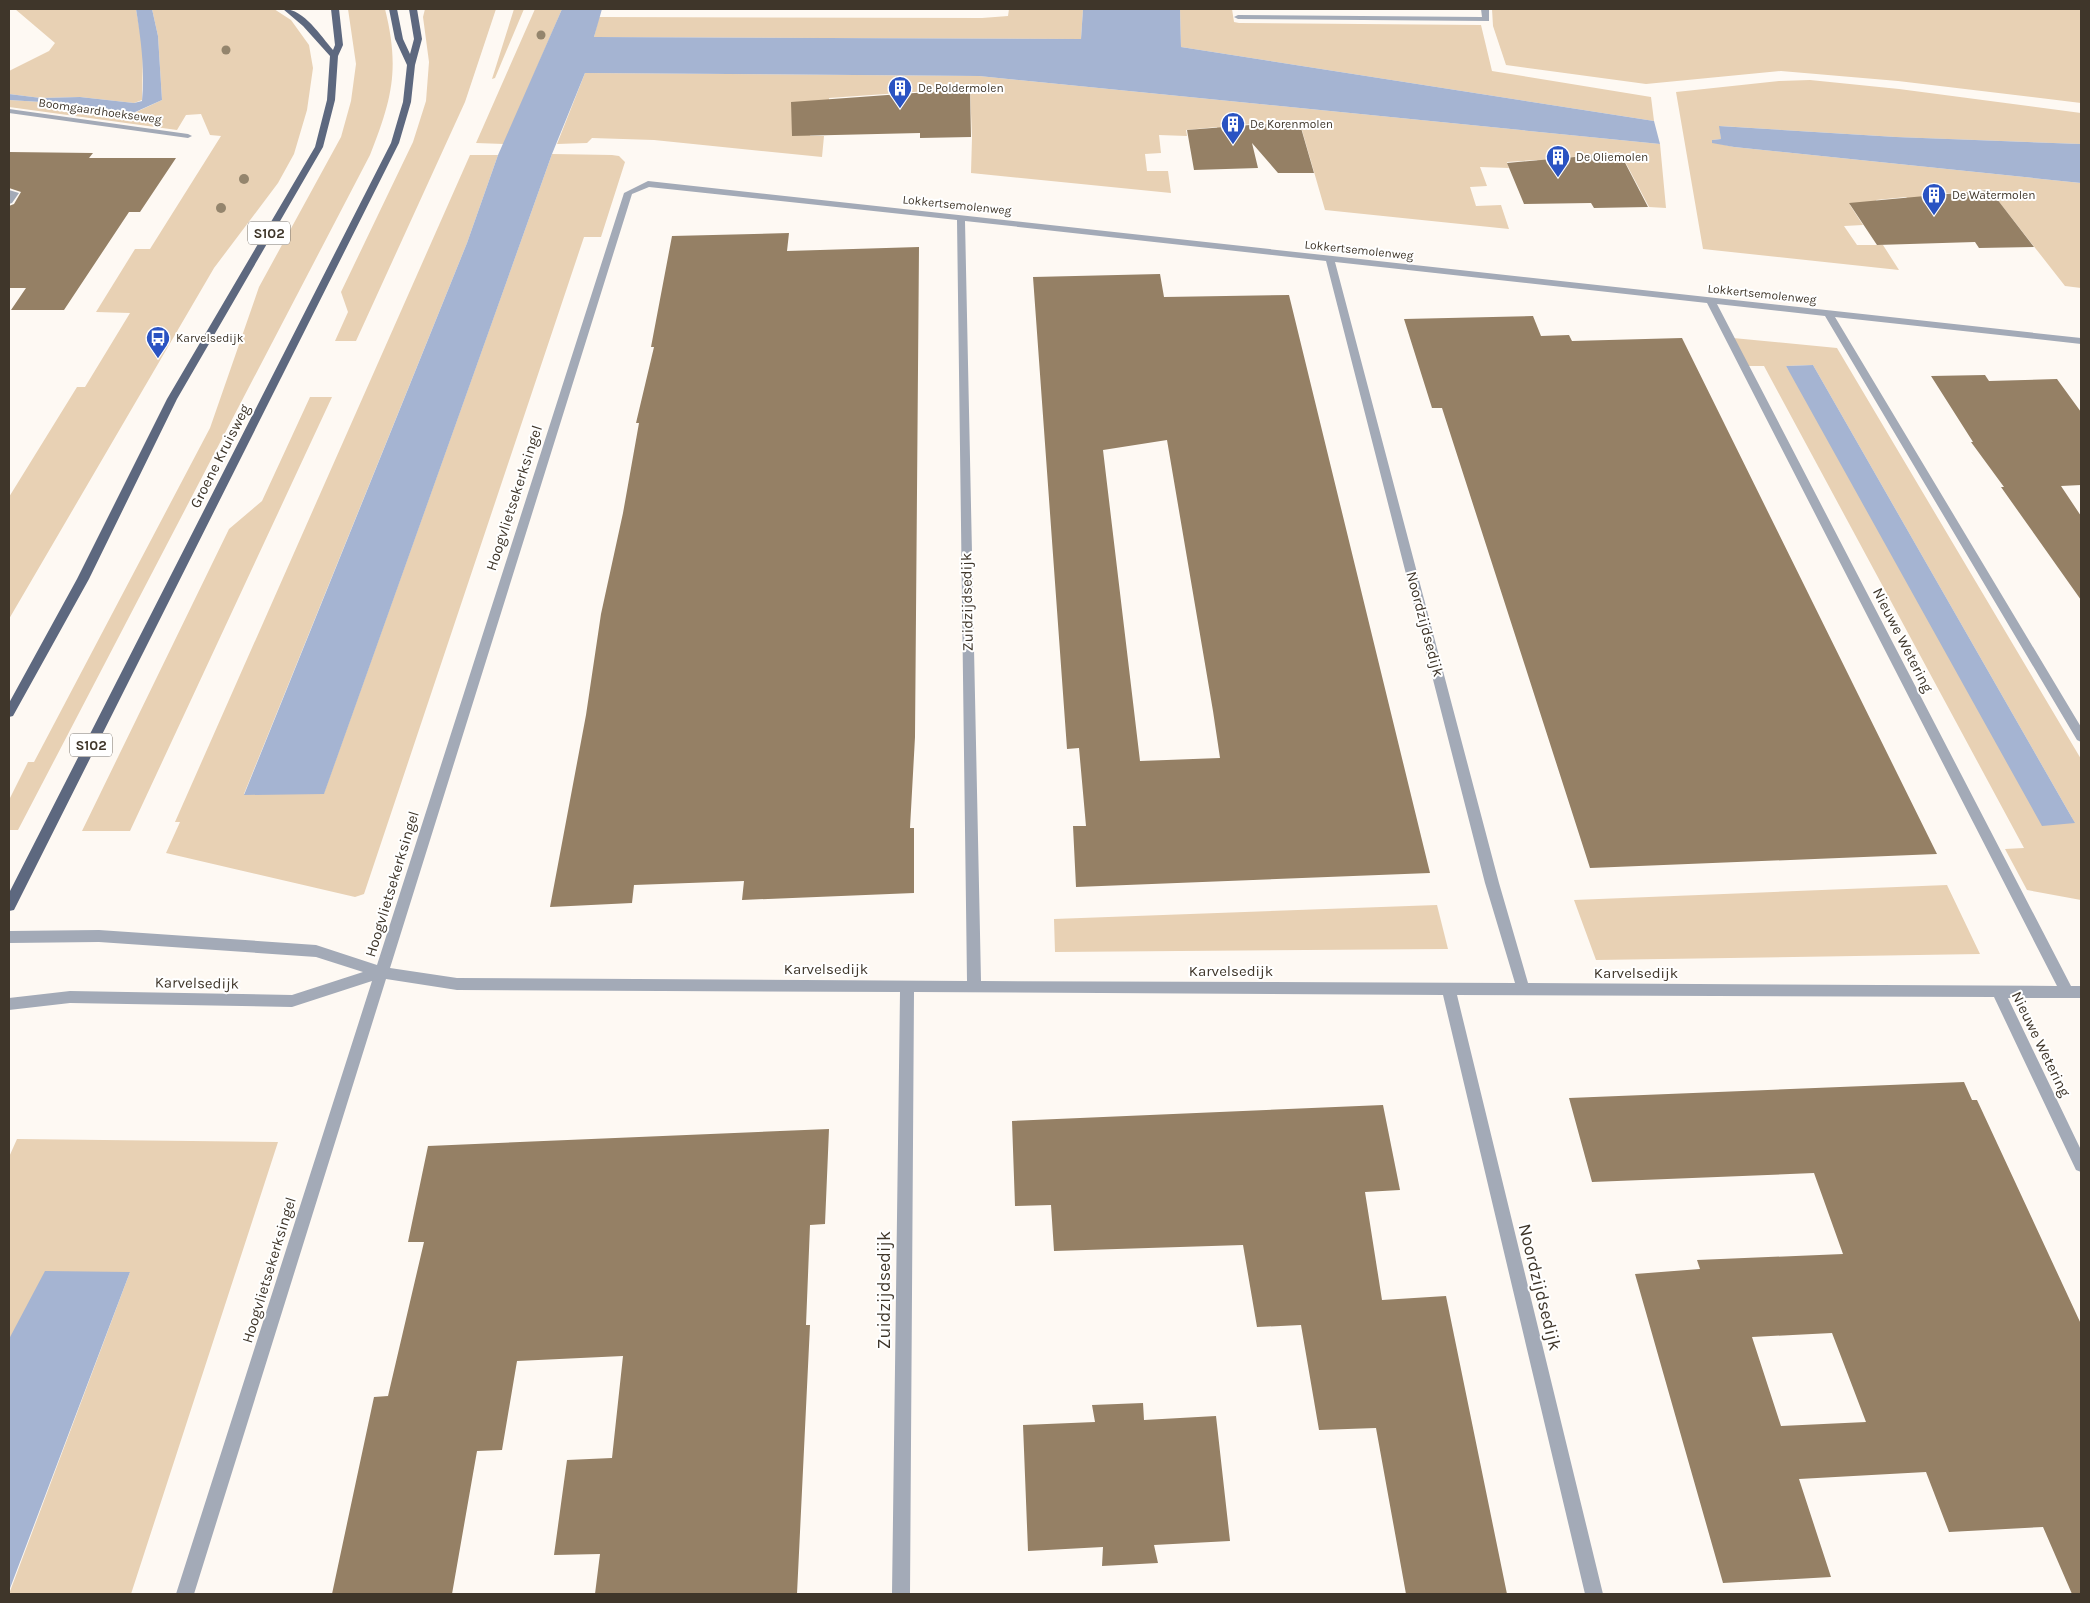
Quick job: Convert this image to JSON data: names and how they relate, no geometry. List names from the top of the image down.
{
  "streets": {
    "main road": ["S102", "Groene Kruisweg"],
    "street": [
      "Boomgaardhoekseweg",
      "Lokkertsemolenweg",
      "Hoogvlietsekerksingel",
      "Zuidzijdsedijk",
      "Noordzijdsedijk",
      "Nieuwe Wetering",
      "Karvelsedijk"
    ]
  },
  "crossings": [
    ["Lokkertsemolenweg", "Hoogvlietsekerksingel"],
    ["Lokkertsemolenweg", "Zuidzijdsedijk"],
    ["Lokkertsemolenweg", "Noordzijdsedijk"],
    ["Lokkertsemolenweg", "Nieuwe Wetering"],
    ["Hoogvlietsekerksingel", "Karvelsedijk"],
    ["Zuidzijdsedijk", "Karvelsedijk"],
    ["Noordzijdsedijk", "Karvelsedijk"],
    ["Nieuwe Wetering", "Karvelsedijk"]
  ],
  "places": {
    "building": [
      "De Poldermolen",
      "De Korenmolen",
      "De Oliemolen",
      "De Watermolen"
    ],
    "bus stop": ["Karvelsedijk"]
  }
}
